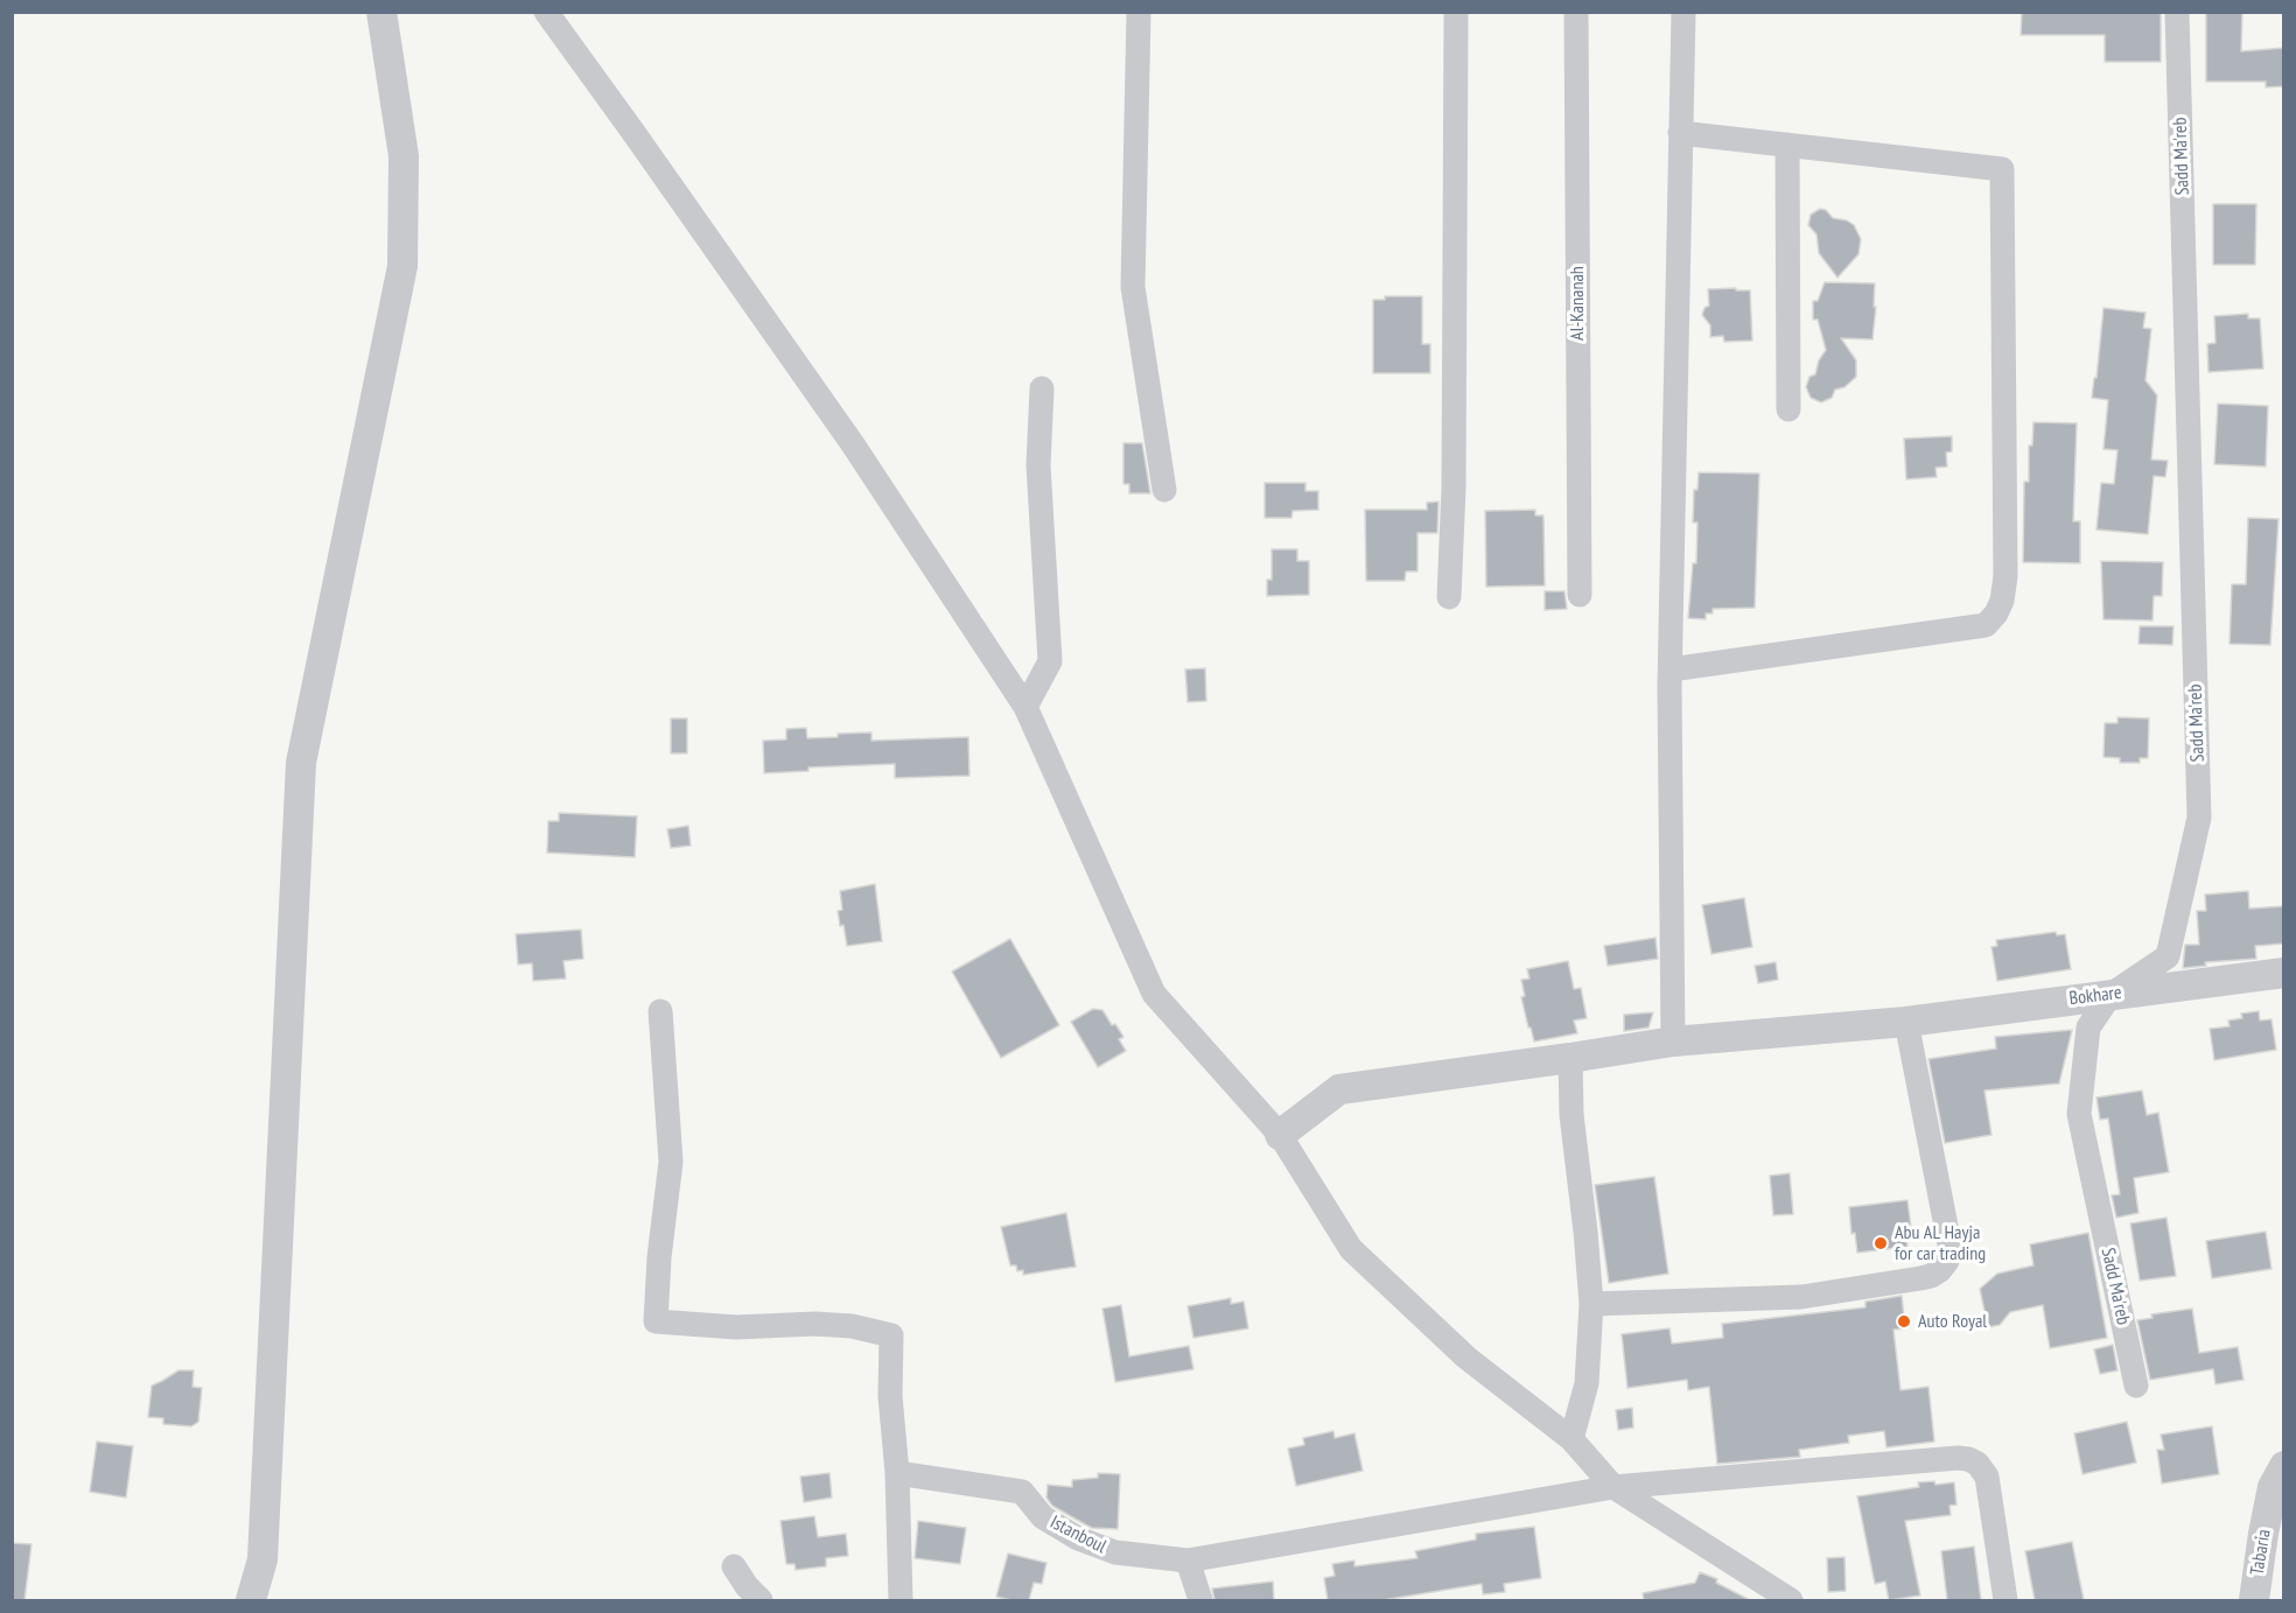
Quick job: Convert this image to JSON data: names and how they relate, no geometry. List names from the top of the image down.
{
  "streets": {
    "street": [
      "Sadd Ma'reb",
      "Al-Kananah",
      "Bokhare",
      "Istanboul",
      "Tabaria"
    ]
  },
  "crossings": [
    ["Sadd Ma'reb", "Bokhare"]
  ],
  "places": ["Abu AL Hayja for car trading", "Auto Royal"]
}
